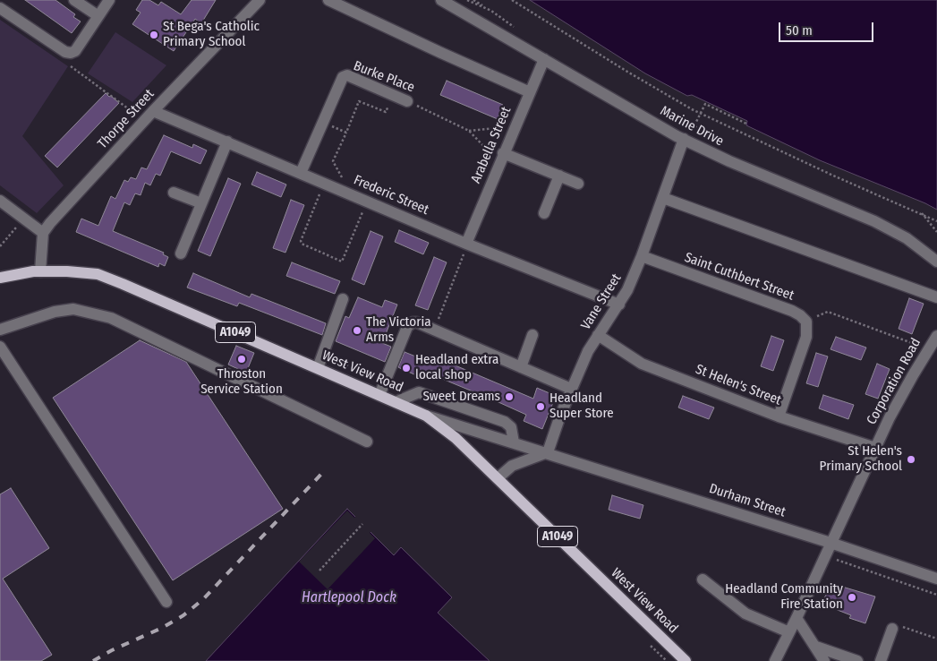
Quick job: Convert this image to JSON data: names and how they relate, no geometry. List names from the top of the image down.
{
  "streets": {
    "main road": ["A1049", "West View Road"],
    "street": [
      "Burke Place",
      "Thorpe Street",
      "Marine Drive",
      "Arabella Street",
      "Frederic Street",
      "Saint Cuthbert Street",
      "Vane Street",
      "Corporation Road",
      "St Helen's Street",
      "Durham Street"
    ]
  },
  "crossings": [
    ["Burke Place", "Arabella Street"],
    ["Burke Place", "Frederic Street"],
    ["Thorpe Street", "Frederic Street"],
    ["Marine Drive", "Arabella Street"],
    ["Marine Drive", "Vane Street"],
    ["Arabella Street", "Frederic Street"],
    ["Frederic Street", "Vane Street"],
    ["Saint Cuthbert Street", "Vane Street"],
    ["Vane Street", "St Helen's Street"],
    ["Vane Street", "Durham Street"],
    ["West View Road", "Durham Street"],
    ["Corporation Road", "St Helen's Street"],
    ["Corporation Road", "Durham Street"]
  ],
  "water": ["Hartlepool Dock"],
  "places": [
    "St Bega's Catholic Primary School",
    "The Victoria Arms",
    "Throston Service Station",
    "Headland extra local shop",
    "Sweet Dreams",
    "Headland Super Store",
    "St Helen's Primary School",
    "Headland Community Fire Station"
  ],
  "scale_bar": "50 m"
}
